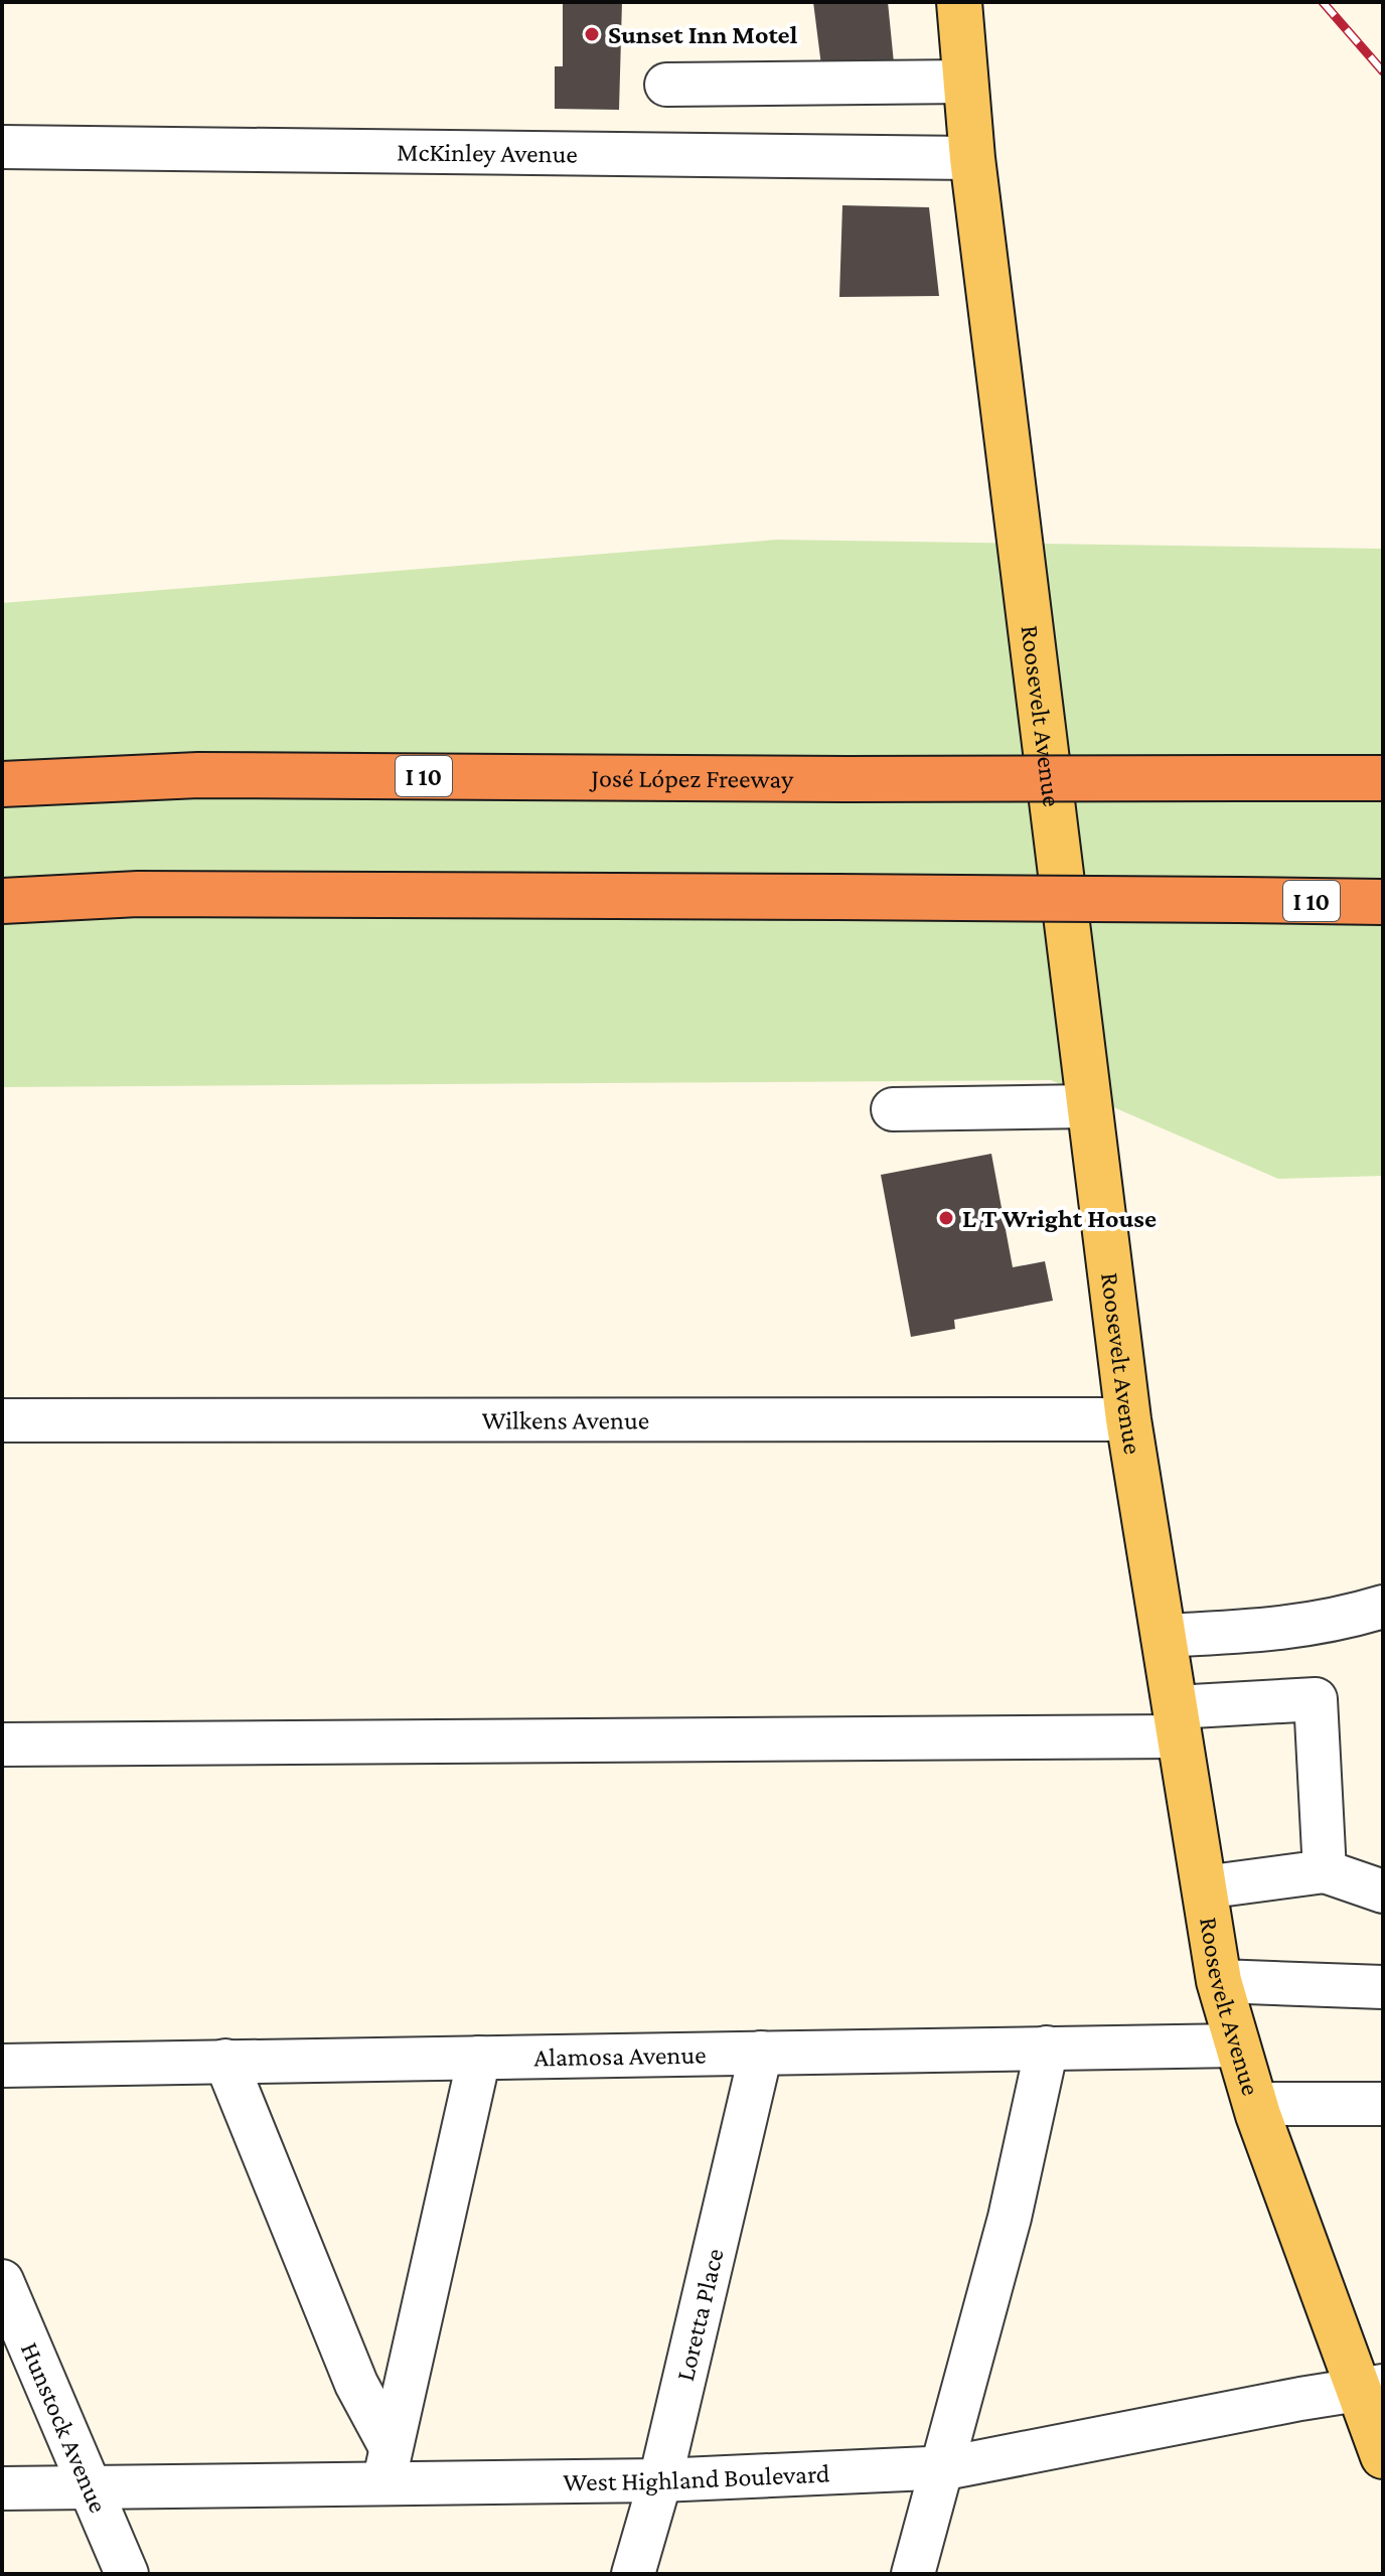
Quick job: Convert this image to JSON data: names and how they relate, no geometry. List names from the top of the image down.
{
  "streets": {
    "highway": ["I 10", "José López Freeway"],
    "main road": ["Roosevelt Avenue"],
    "street": [
      "McKinley Avenue",
      "Wilkens Avenue",
      "Alamosa Avenue",
      "Loretta Place",
      "Hunstock Avenue",
      "West Highland Boulevard"
    ]
  },
  "crossings": [
    ["McKinley Avenue", "Roosevelt Avenue"],
    ["Roosevelt Avenue", "Wilkens Avenue"],
    ["Roosevelt Avenue", "Alamosa Avenue"],
    ["Roosevelt Avenue", "West Highland Boulevard"],
    ["Alamosa Avenue", "Loretta Place"],
    ["Loretta Place", "West Highland Boulevard"],
    ["Hunstock Avenue", "West Highland Boulevard"]
  ],
  "places": ["Sunset Inn Motel", "L T Wright House"]
}
